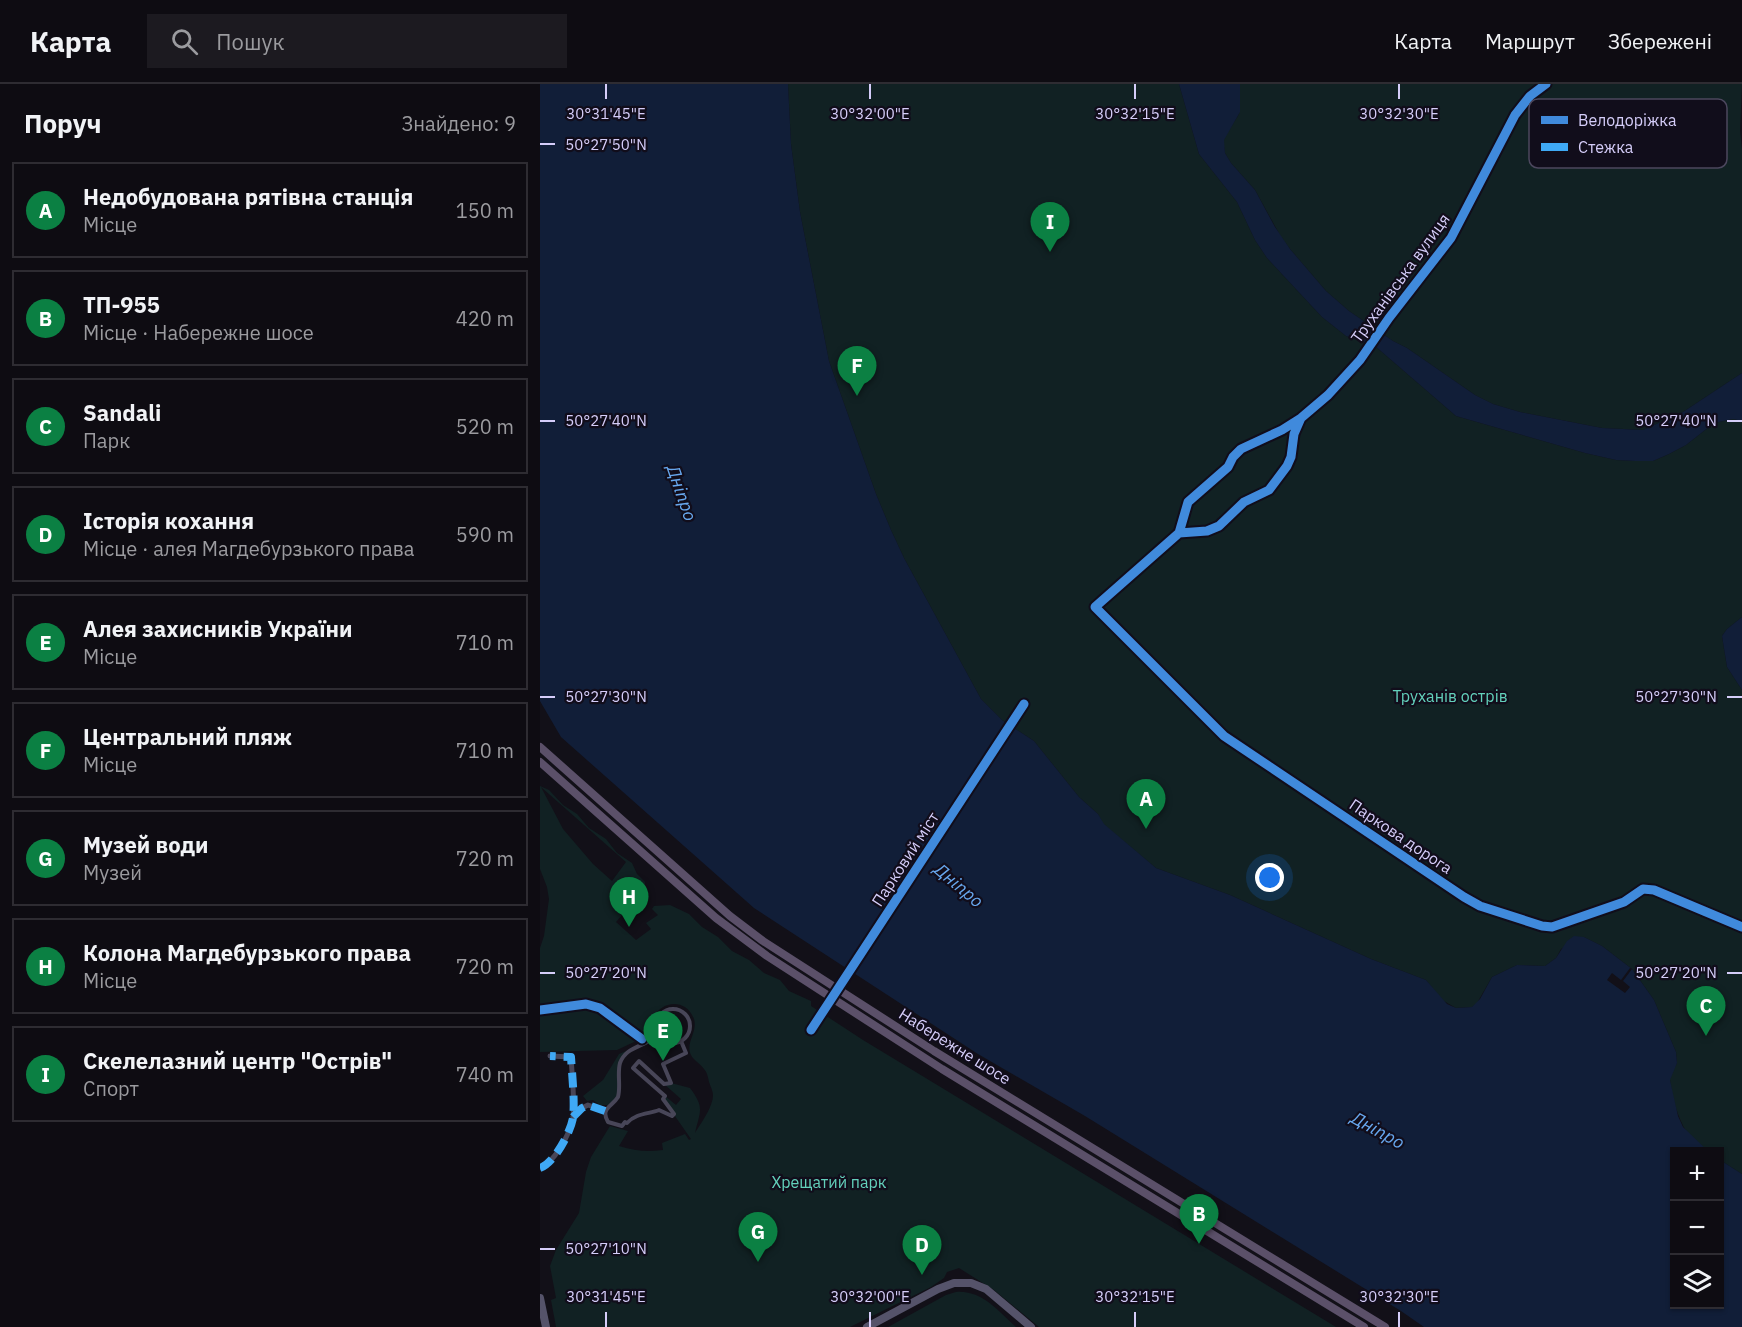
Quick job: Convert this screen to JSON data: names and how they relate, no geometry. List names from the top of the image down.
{
  "streets": {
    "main road": ["Набережне шосе"],
    "street": ["Труханівська вулиця", "Паркова дорога"],
    "cycle path": ["Парковий міст"]
  },
  "water": ["Дніпро"],
  "parks": ["Труханів острів", "Хрещатий парк"],
  "legend": ["Велодоріжка", "Стежка"],
  "page": {
    "header": "Карта",
    "search": "Пошук",
    "nav": ["Карта", "Маршрут", "Збережені"],
    "heading": ["Поруч", "Знайдено: 9"],
    "list": [
      {
        "mark": "A",
        "name": "Недобудована рятівна станція",
        "note": "Місце",
        "value": "150 m"
      },
      {
        "mark": "B",
        "name": "ТП-955",
        "note": "Місце · Набережне шосе",
        "value": "420 m"
      },
      {
        "mark": "C",
        "name": "Sandali",
        "note": "Парк",
        "value": "520 m"
      },
      {
        "mark": "D",
        "name": "Історія кохання",
        "note": "Місце · алея Магдебурзького права",
        "value": "590 m"
      },
      {
        "mark": "E",
        "name": "Алея захисників України",
        "note": "Місце",
        "value": "710 m"
      },
      {
        "mark": "F",
        "name": "Центральний пляж",
        "note": "Місце",
        "value": "710 m"
      },
      {
        "mark": "G",
        "name": "Музей води",
        "note": "Музей",
        "value": "720 m"
      },
      {
        "mark": "H",
        "name": "Колона Магдебурзького права",
        "note": "Місце",
        "value": "720 m"
      },
      {
        "mark": "I",
        "name": "Скелелазний центр \"Острів\"",
        "note": "Спорт",
        "value": "740 m"
      }
    ],
    "pins": [
      "I",
      "F",
      "A",
      "H",
      "C",
      "E",
      "B",
      "G",
      "D"
    ],
    "map_buttons": ["+", "−"]
  },
  "coordinates": [
    "30°31'45\"E",
    "30°32'00\"E",
    "30°32'15\"E",
    "30°32'30\"E",
    "50°27'50\"N",
    "50°27'40\"N",
    "50°27'30\"N",
    "50°27'20\"N",
    "50°27'10\"N"
  ]
}
